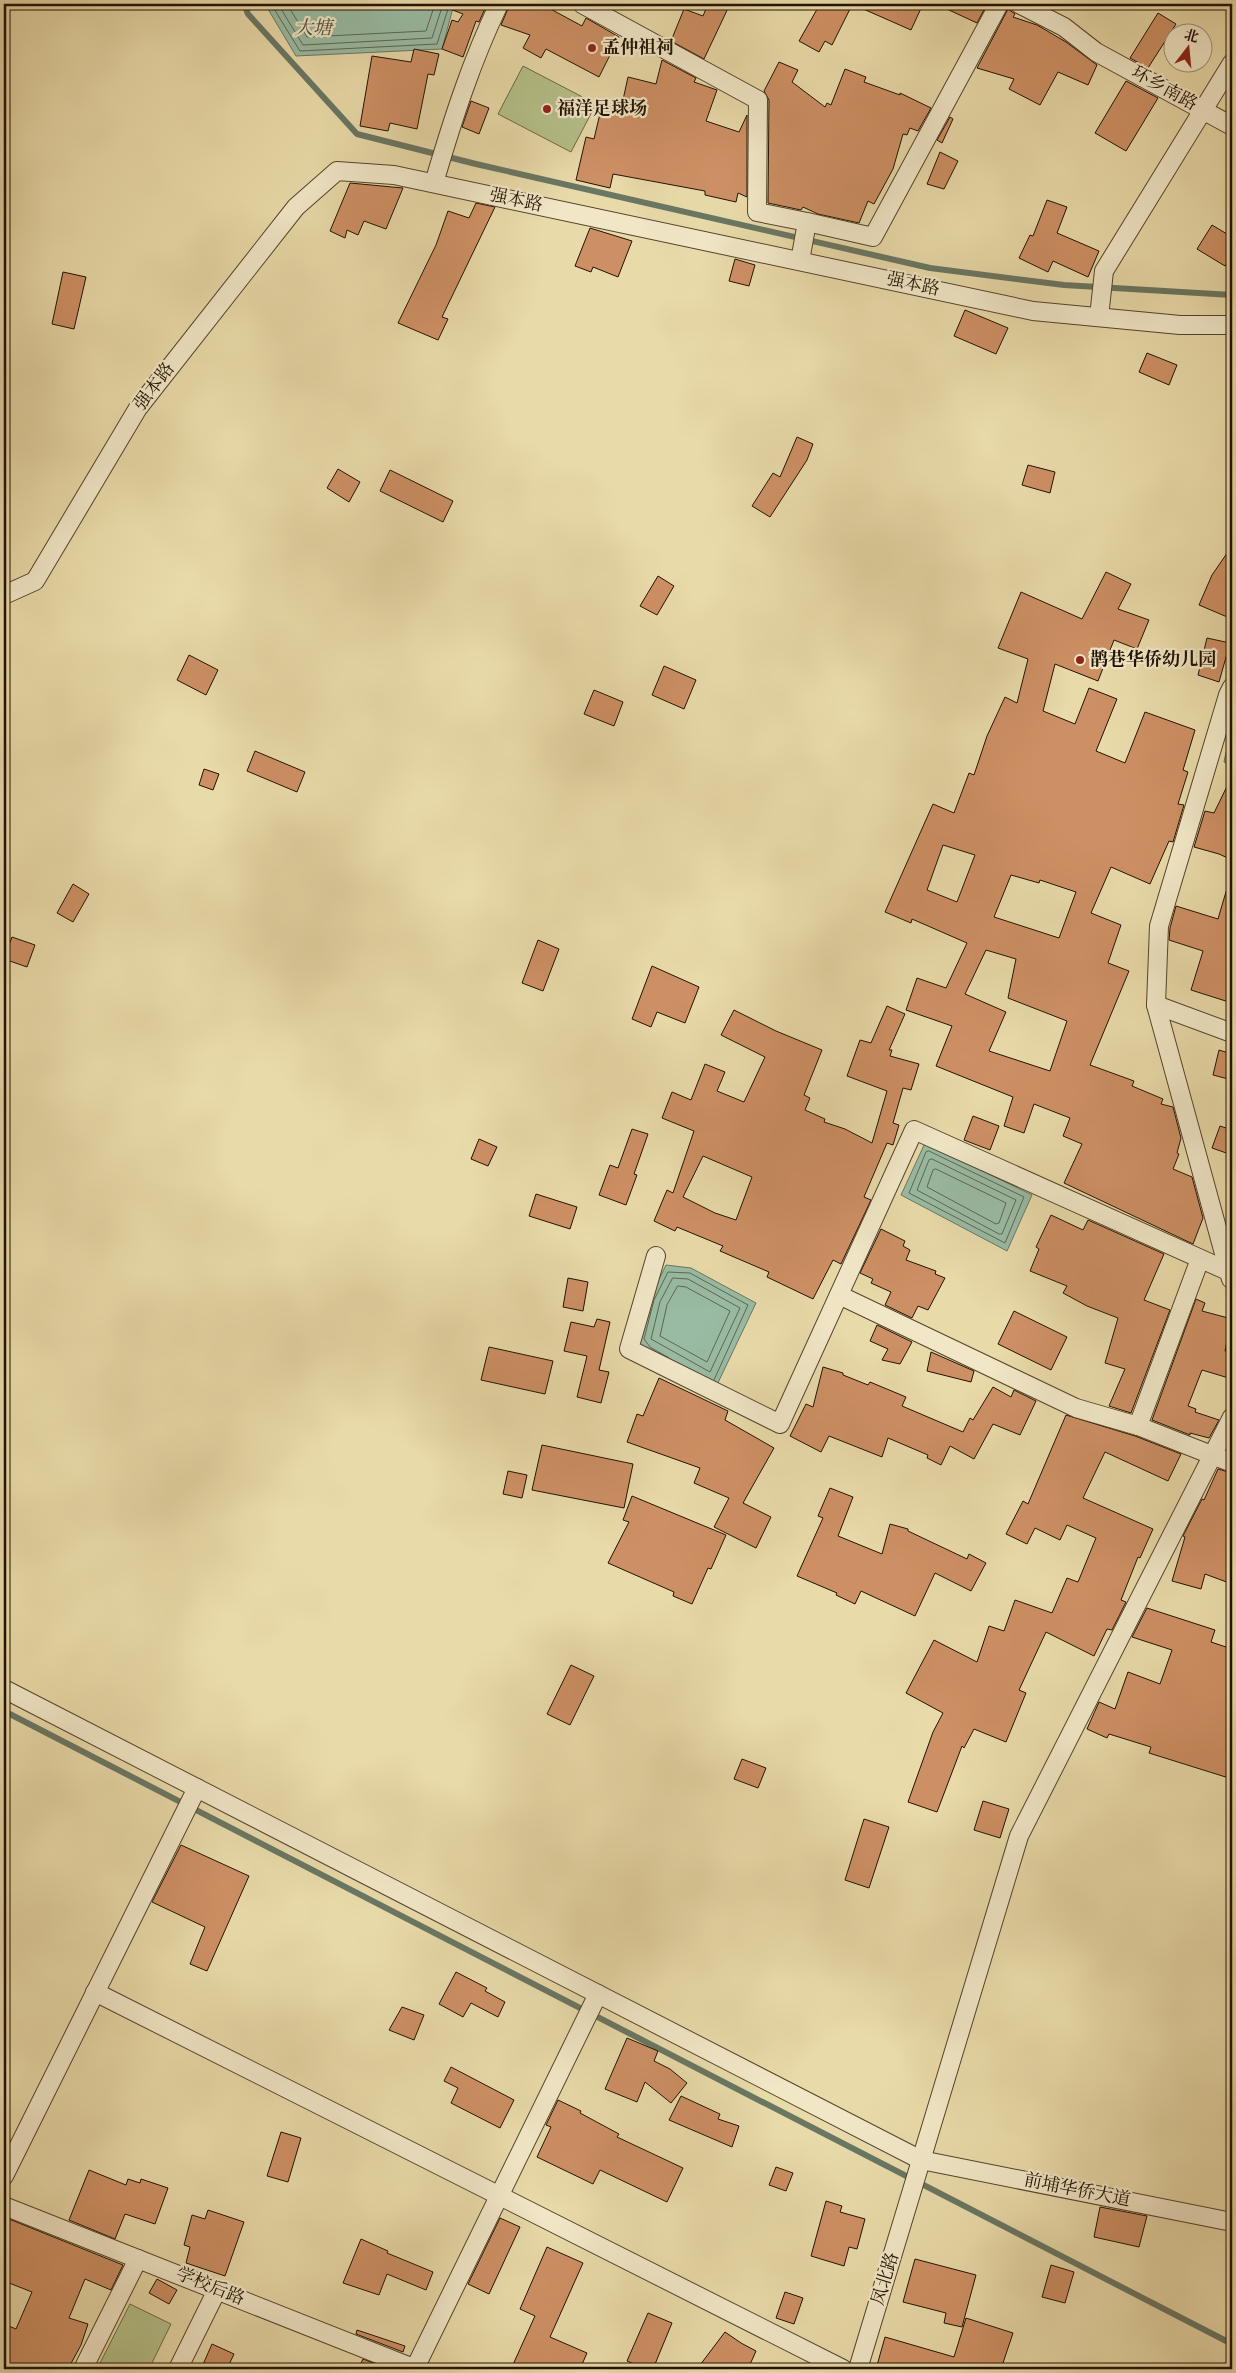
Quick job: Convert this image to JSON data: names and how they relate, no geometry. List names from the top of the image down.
{
  "streets": {
    "street": [
      "环乡南路",
      "强本路",
      "前埔华侨大道",
      "凤北路",
      "学校后路"
    ]
  },
  "crossings": [
    ["前埔华侨大道", "凤北路"]
  ],
  "water": ["大塘"],
  "places": ["孟仲祖祠", "福洋足球场", "鹊巷华侨幼儿园"],
  "north": "top"
}
